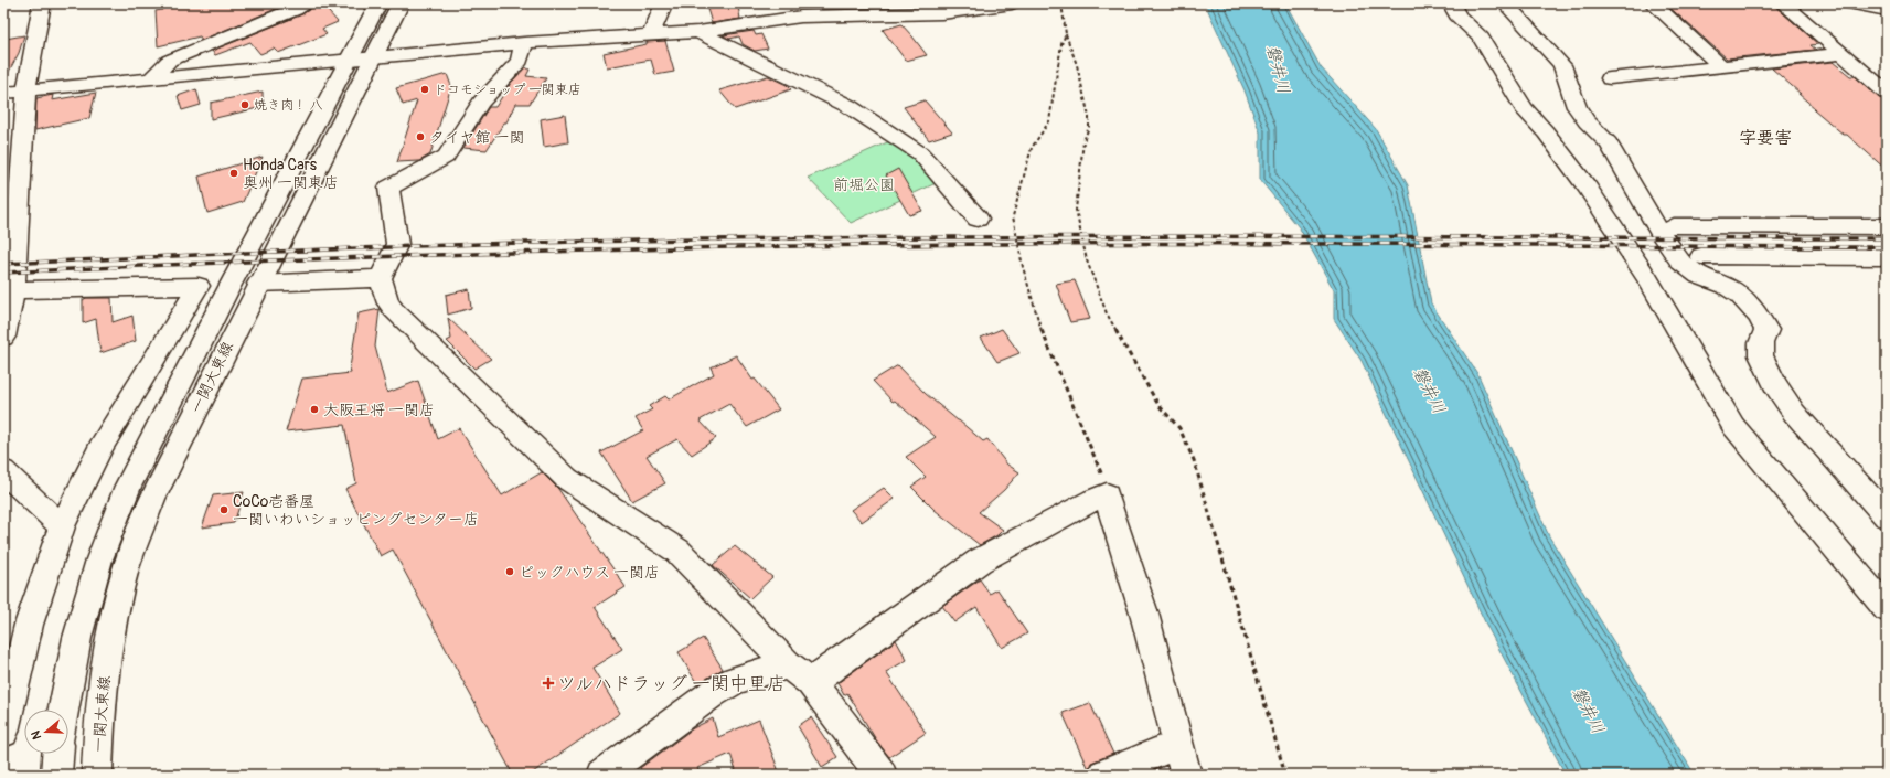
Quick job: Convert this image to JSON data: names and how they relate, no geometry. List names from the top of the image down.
{
  "streets": {
    "street": ["一関大東線"]
  },
  "districts": ["字要害"],
  "water": ["磐井川"],
  "parks": ["前堀公園"],
  "places": {
    "other": [
      "ドコモショップ 一関東店",
      "焼き肉！ 八",
      "タイヤ館 一関",
      "Honda Cars 奥州 一関東店",
      "大阪王将 一関店",
      "CoCo壱番屋 一関いわいショッピングセンター店",
      "ピックハウス 一関店"
    ],
    "health": ["ツルハドラッグ 一関中里店"]
  },
  "north": "left"
}
